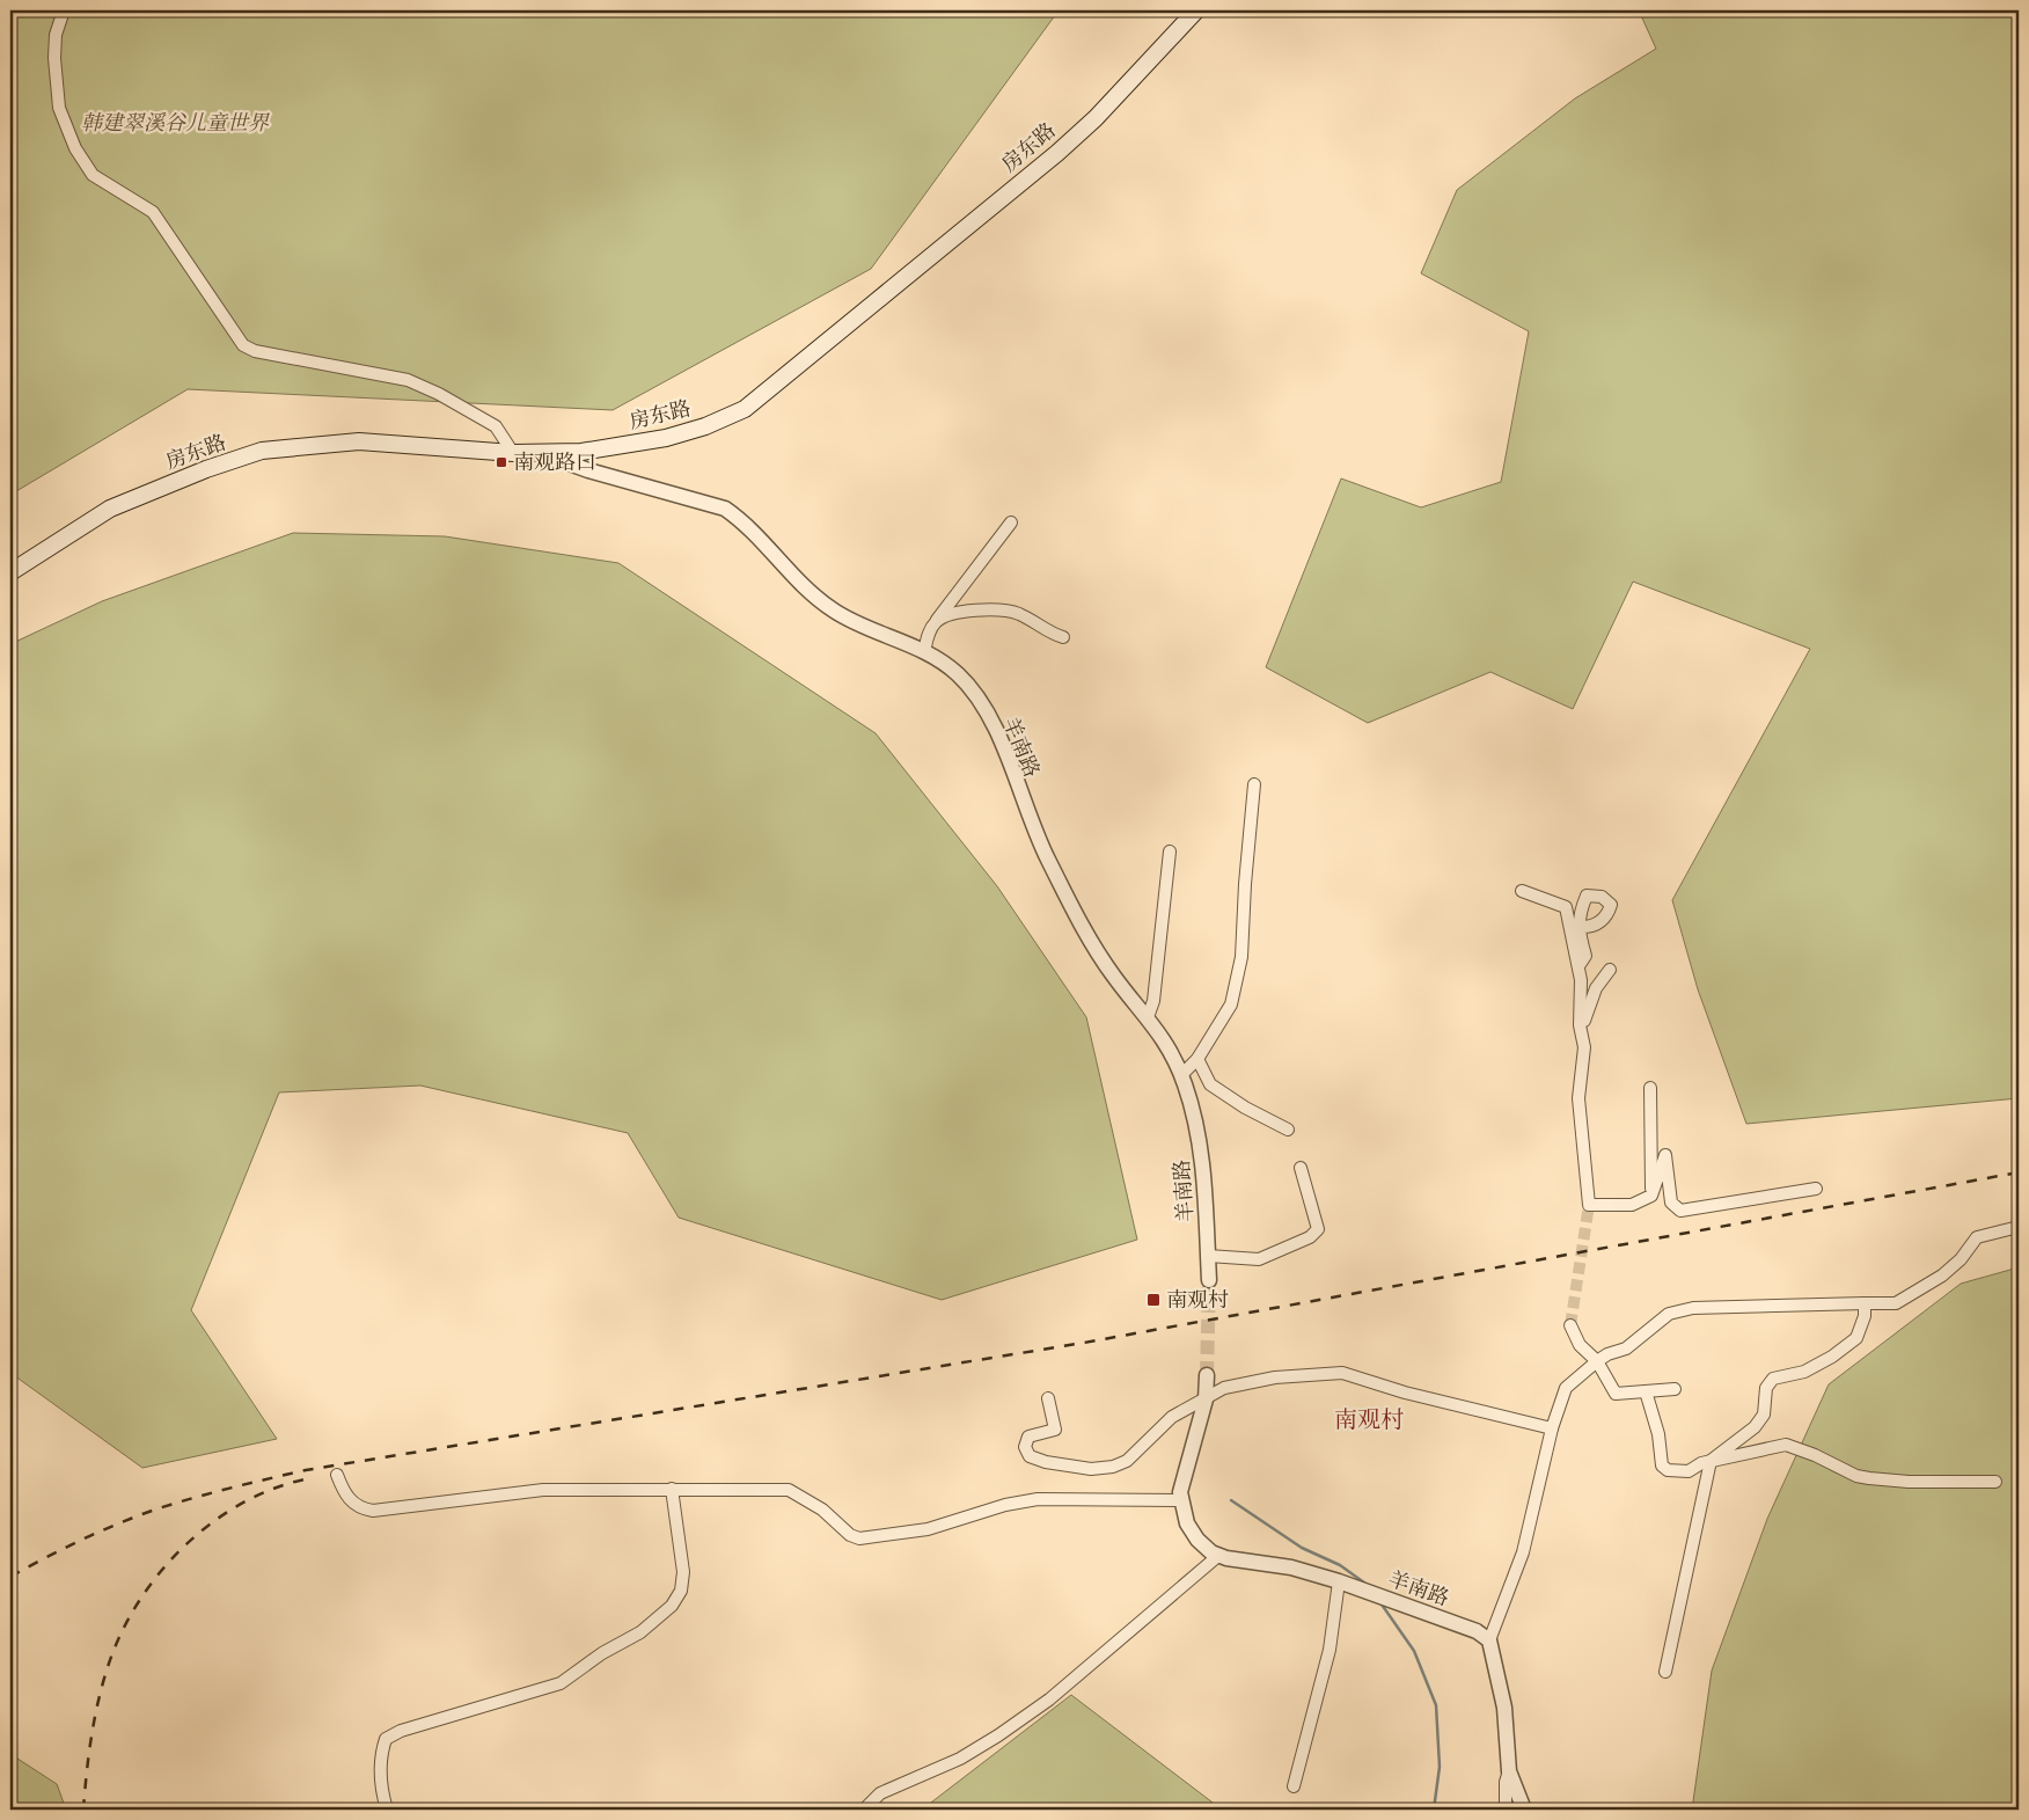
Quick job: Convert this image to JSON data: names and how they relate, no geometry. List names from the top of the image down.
{
  "streets": {
    "main road": ["房东路"],
    "street": ["羊南路"]
  },
  "crossings": [
    ["房东路", "羊南路"]
  ],
  "districts": ["南观村"],
  "parks": ["韩建翠溪谷儿童世界"],
  "places": {
    "transit": ["南观路口", "南观村"]
  }
}
